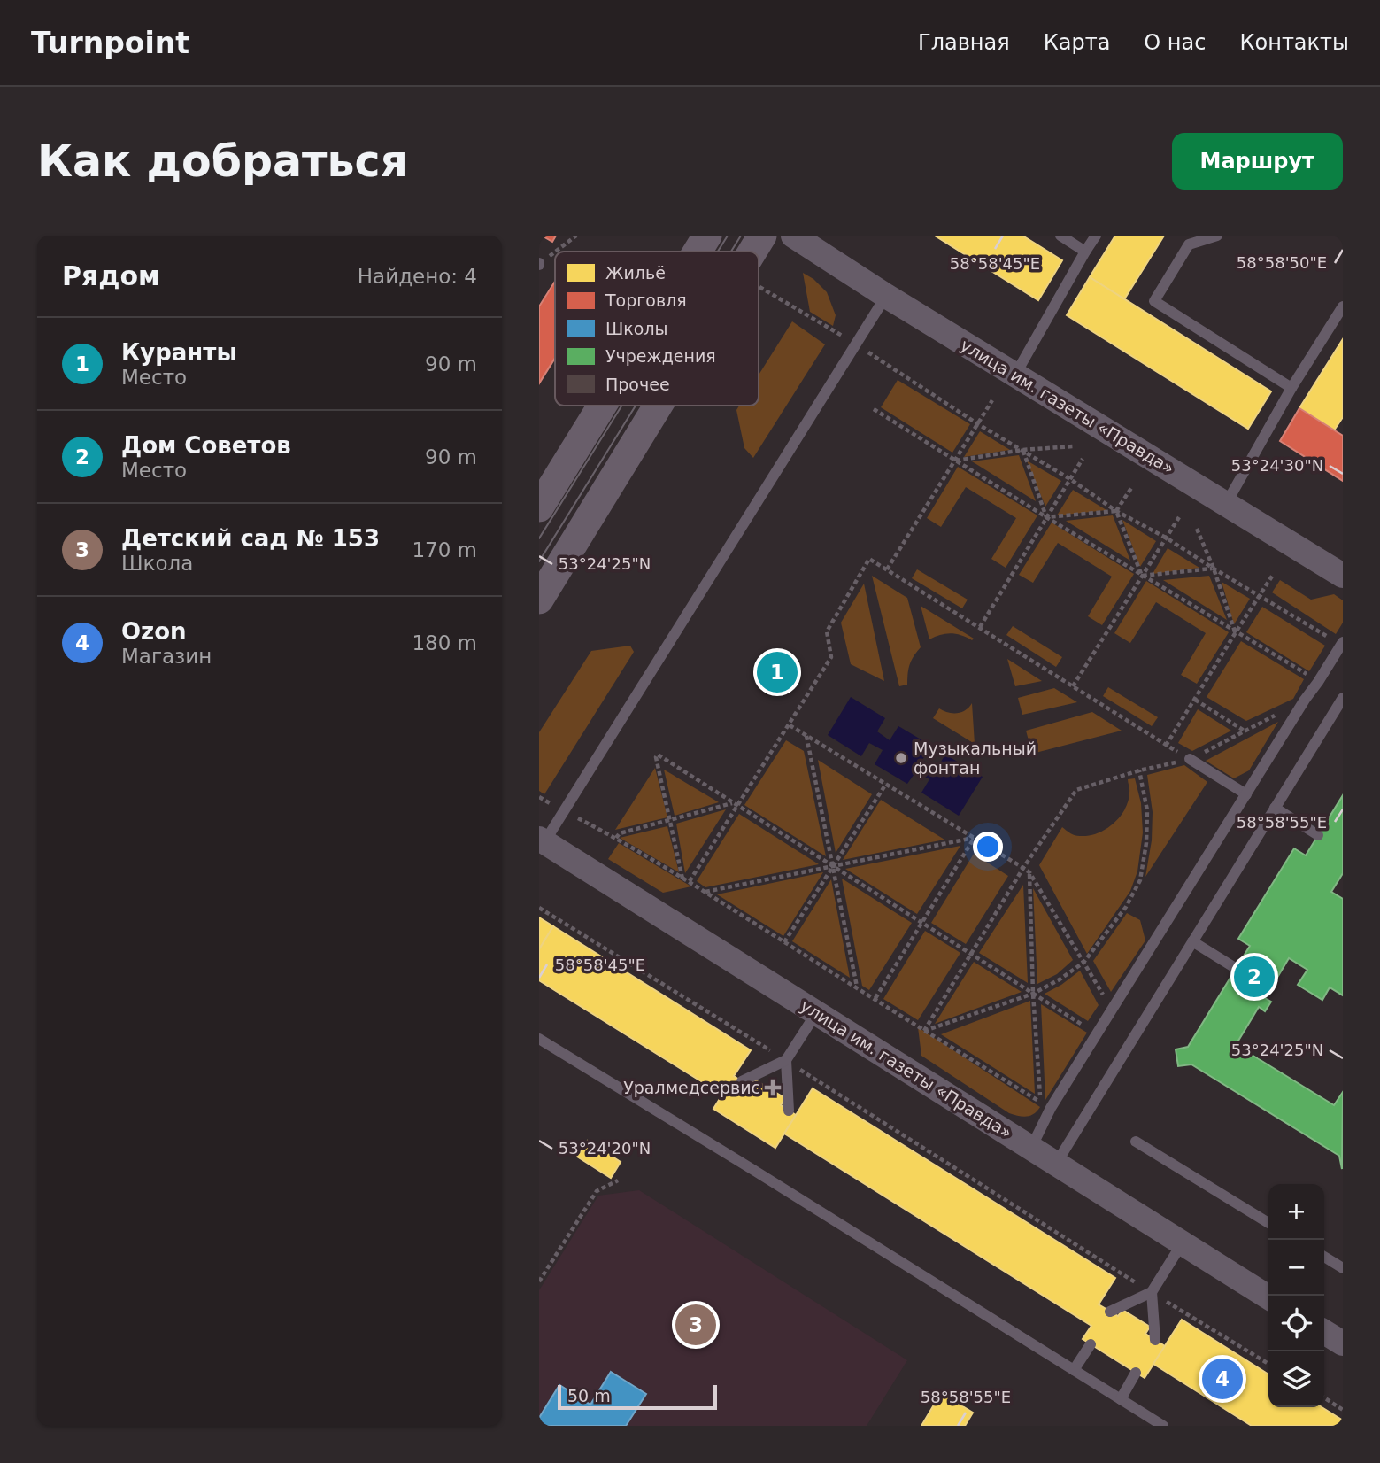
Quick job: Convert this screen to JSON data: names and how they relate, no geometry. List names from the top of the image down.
{
  "streets": {
    "street": ["улица им. газеты «Правда»"]
  },
  "places": {
    "other": ["Музыкальный фонтан"],
    "health": ["Уралмедсервис"]
  },
  "legend": [
    "Жильё",
    "Торговля",
    "Школы",
    "Учреждения",
    "Прочее"
  ],
  "scale_bar": "50 m",
  "page": {
    "header": "Turnpoint",
    "nav": [
      "Главная",
      "Карта",
      "О нас",
      "Контакты"
    ],
    "buttons": "Маршрут",
    "title": "Как добраться",
    "heading": ["Рядом", "Найдено: 4"],
    "list": [
      {
        "mark": "1",
        "name": "Куранты",
        "note": "Место",
        "value": "90 m"
      },
      {
        "mark": "2",
        "name": "Дом Советов",
        "note": "Место",
        "value": "90 m"
      },
      {
        "mark": "3",
        "name": "Детский сад № 153",
        "note": "Школа",
        "value": "170 m"
      },
      {
        "mark": "4",
        "name": "Ozon",
        "note": "Магазин",
        "value": "180 m"
      }
    ],
    "pins": [
      "1",
      "2",
      "3",
      "4"
    ],
    "map_buttons": ["+", "−"],
    "scale": "50 m"
  },
  "coordinates": [
    "58°58'50\"E",
    "58°58'45\"E",
    "53°24'30\"N",
    "53°24'25\"N",
    "58°58'55\"E",
    "53°24'20\"N"
  ]
}
